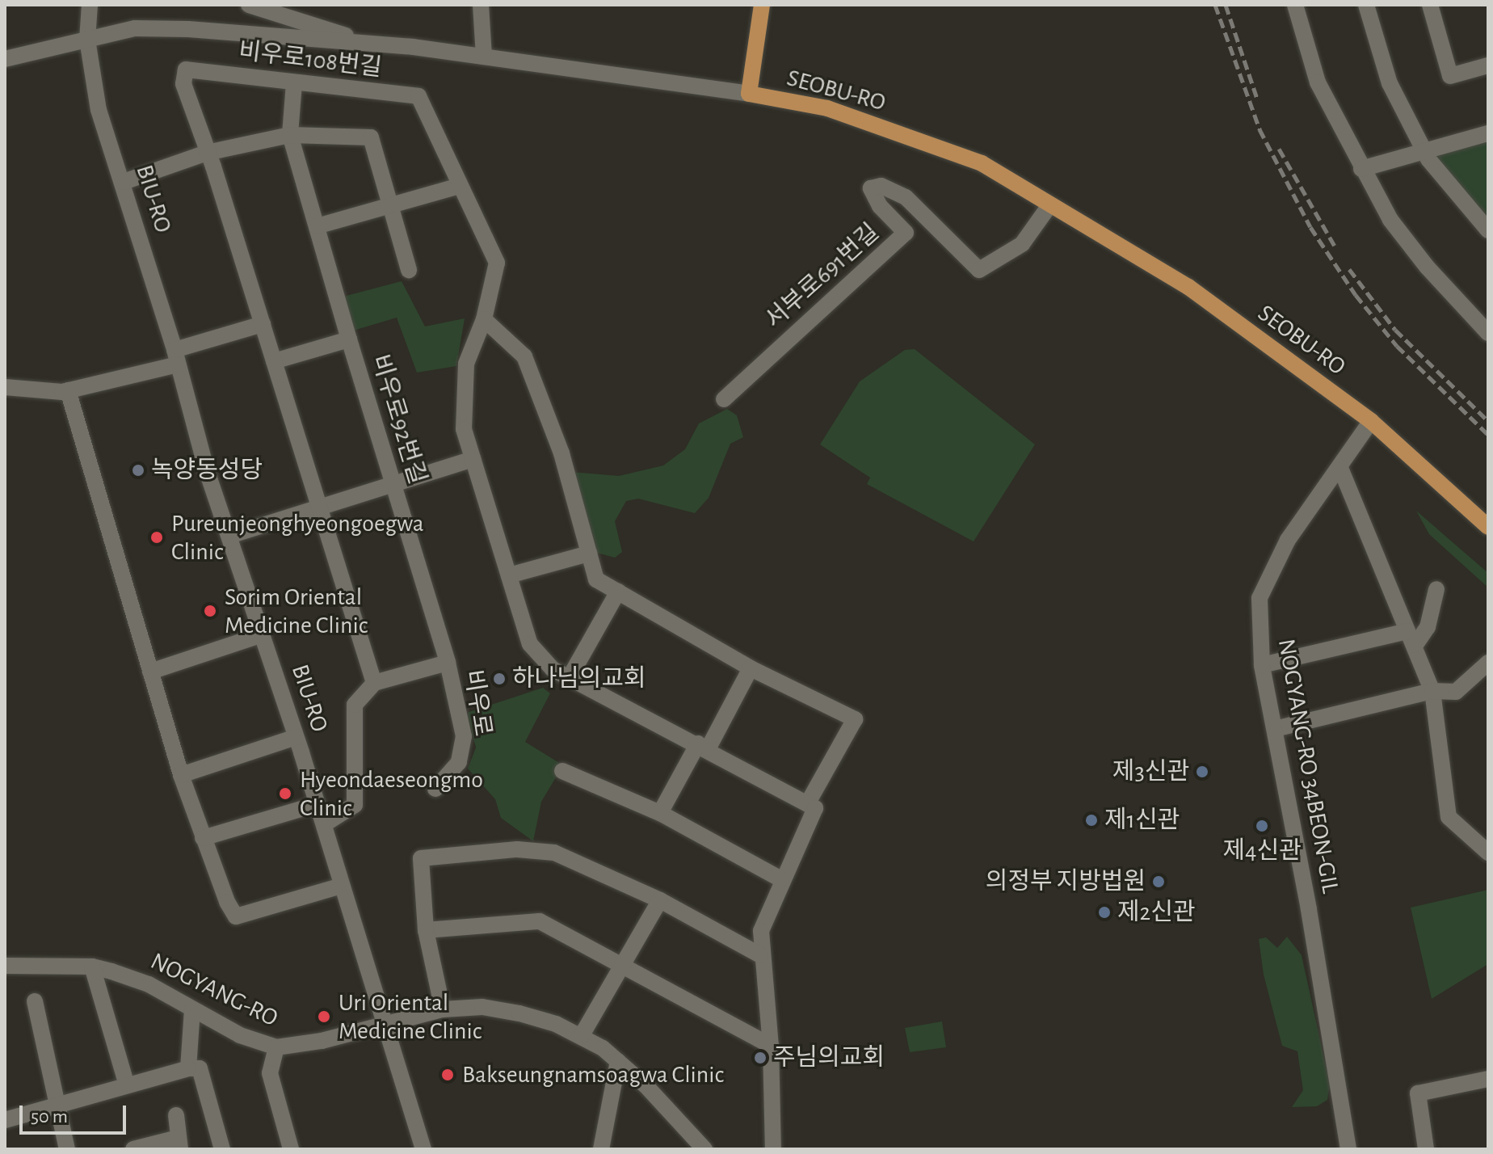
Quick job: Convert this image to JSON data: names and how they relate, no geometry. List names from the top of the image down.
{
  "streets": {
    "main road": ["SEOBU-RO"],
    "street": [
      "비우로108번길",
      "BIU-RO",
      "서부로691번길",
      "비우로92번길",
      "비우로",
      "NOGYANG-RO 34BEON-GIL",
      "NOGYANG-RO"
    ]
  },
  "crossings": [
    ["SEOBU-RO", "BIU-RO"],
    ["SEOBU-RO", "서부로691번길"],
    ["SEOBU-RO", "NOGYANG-RO 34BEON-GIL"],
    ["BIU-RO", "NOGYANG-RO"],
    ["비우로92번길", "비우로"]
  ],
  "places": [
    "녹양동성당",
    "Pureunjeonghyeongoegwa Clinic",
    "Sorim Oriental Medicine Clinic",
    "하나님의교회",
    "제3신관",
    "Hyeondaeseongmo Clinic",
    "제1신관",
    "제4신관",
    "의정부 지방법원",
    "제2신관",
    "Uri Oriental Medicine Clinic",
    "주님의교회",
    "Bakseungnamsoagwa Clinic"
  ],
  "scale_bar": "50 m"
}
